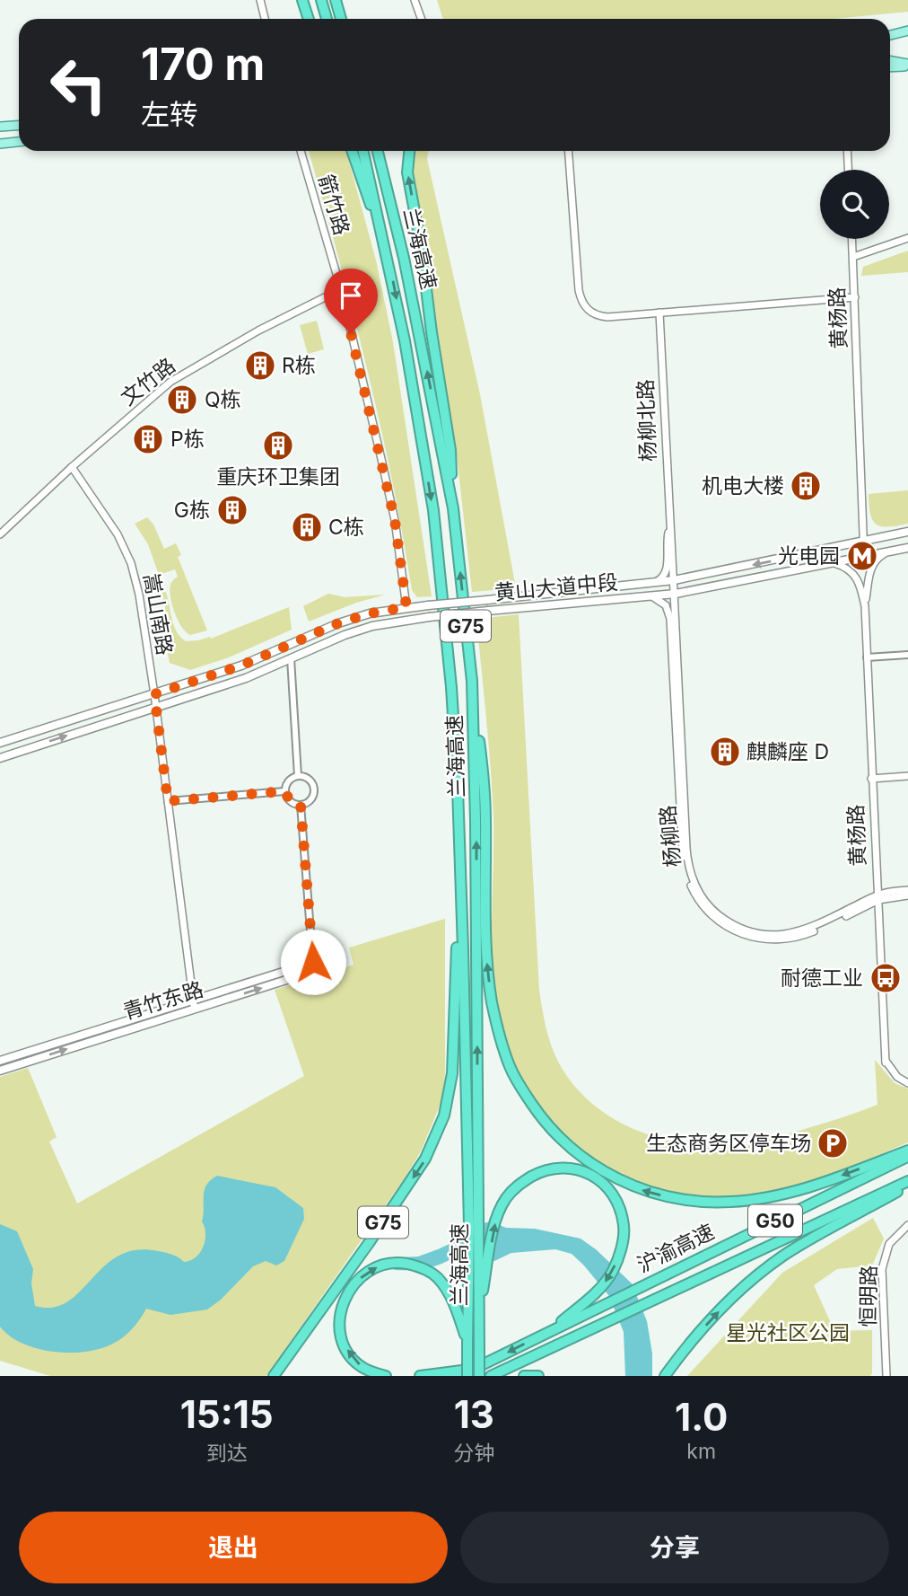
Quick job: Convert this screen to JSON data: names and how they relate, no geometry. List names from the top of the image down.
{
  "streets": {
    "highway": [
      "兰海高速",
      "G75",
      "G50",
      "沪渝高速"
    ],
    "main road": ["黄山大道中段", "青竹东路"],
    "street": [
      "箭竹路",
      "黄杨路",
      "文竹路",
      "杨柳北路",
      "嵩山南路",
      "杨柳路",
      "恒明路"
    ]
  },
  "crossings": [
    ["箭竹路", "文竹路"],
    ["箭竹路", "黄山大道中段"],
    ["兰海高速", "G75"],
    ["兰海高速", "沪渝高速"],
    ["黄杨路", "黄山大道中段"],
    ["黄杨路", "杨柳路"],
    ["文竹路", "嵩山南路"],
    ["杨柳北路", "杨柳路"],
    ["黄山大道中段", "嵩山南路"],
    ["黄山大道中段", "杨柳路"],
    ["嵩山南路", "青竹东路"]
  ],
  "parks": ["星光社区公园"],
  "places": {
    "building": [
      "R栋",
      "Q栋",
      "P栋",
      "重庆环卫集团",
      "机电大楼",
      "G栋",
      "C栋",
      "麒麟座 D"
    ],
    "metro station": ["光电园"],
    "bus stop": ["耐德工业"],
    "parking": ["生态商务区停车场"]
  },
  "page": {
    "turn": ["170 m", "左转"],
    "eta": [
      "15:15",
      "到达",
      "13",
      "分钟",
      "1.0",
      "km"
    ],
    "buttons": ["退出", "分享"]
  }
}
